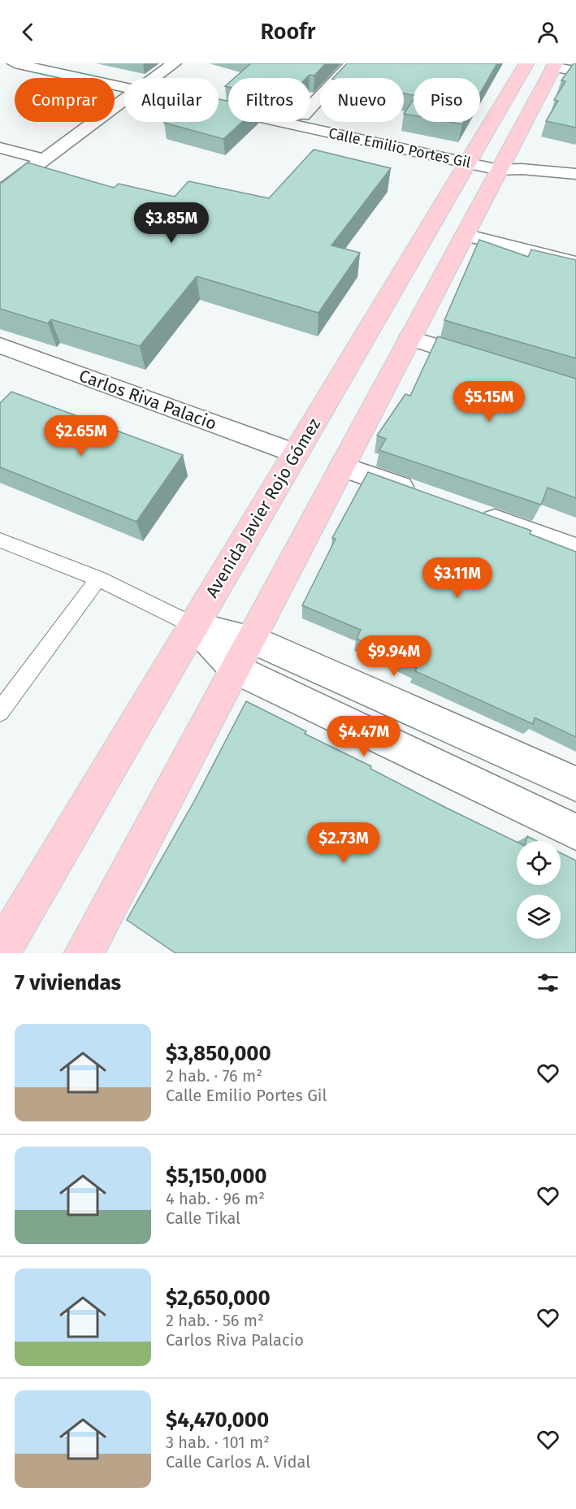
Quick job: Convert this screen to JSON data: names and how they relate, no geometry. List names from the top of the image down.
{
  "streets": {
    "main road": ["Avenida Javier Rojo Gómez"],
    "street": ["Calle Emilio Portes Gil", "Carlos Riva Palacio"]
  },
  "crossings": [
    ["Calle Emilio Portes Gil", "Avenida Javier Rojo Gómez"],
    ["Carlos Riva Palacio", "Avenida Javier Rojo Gómez"]
  ],
  "page": {
    "header": "Roofr",
    "chip": [
      "Comprar",
      "Alquilar",
      "Filtros",
      "Nuevo",
      "Piso"
    ],
    "price": [
      "$3.85M",
      "$5.15M",
      "$2.65M",
      "$3.11M",
      "$9.94M",
      "$4.47M",
      "$2.73M"
    ],
    "heading": "7 viviendas",
    "list": [
      {
        "name": "$3,850,000",
        "note": "2 hab. · 76 m² · Calle Emilio Portes Gil"
      },
      {
        "name": "$5,150,000",
        "note": "4 hab. · 96 m² · Calle Tikal"
      },
      {
        "name": "$2,650,000",
        "note": "2 hab. · 56 m² · Carlos Riva Palacio"
      },
      {
        "name": "$4,470,000",
        "note": "3 hab. · 101 m² · Calle Carlos A. Vidal"
      }
    ]
  }
}
